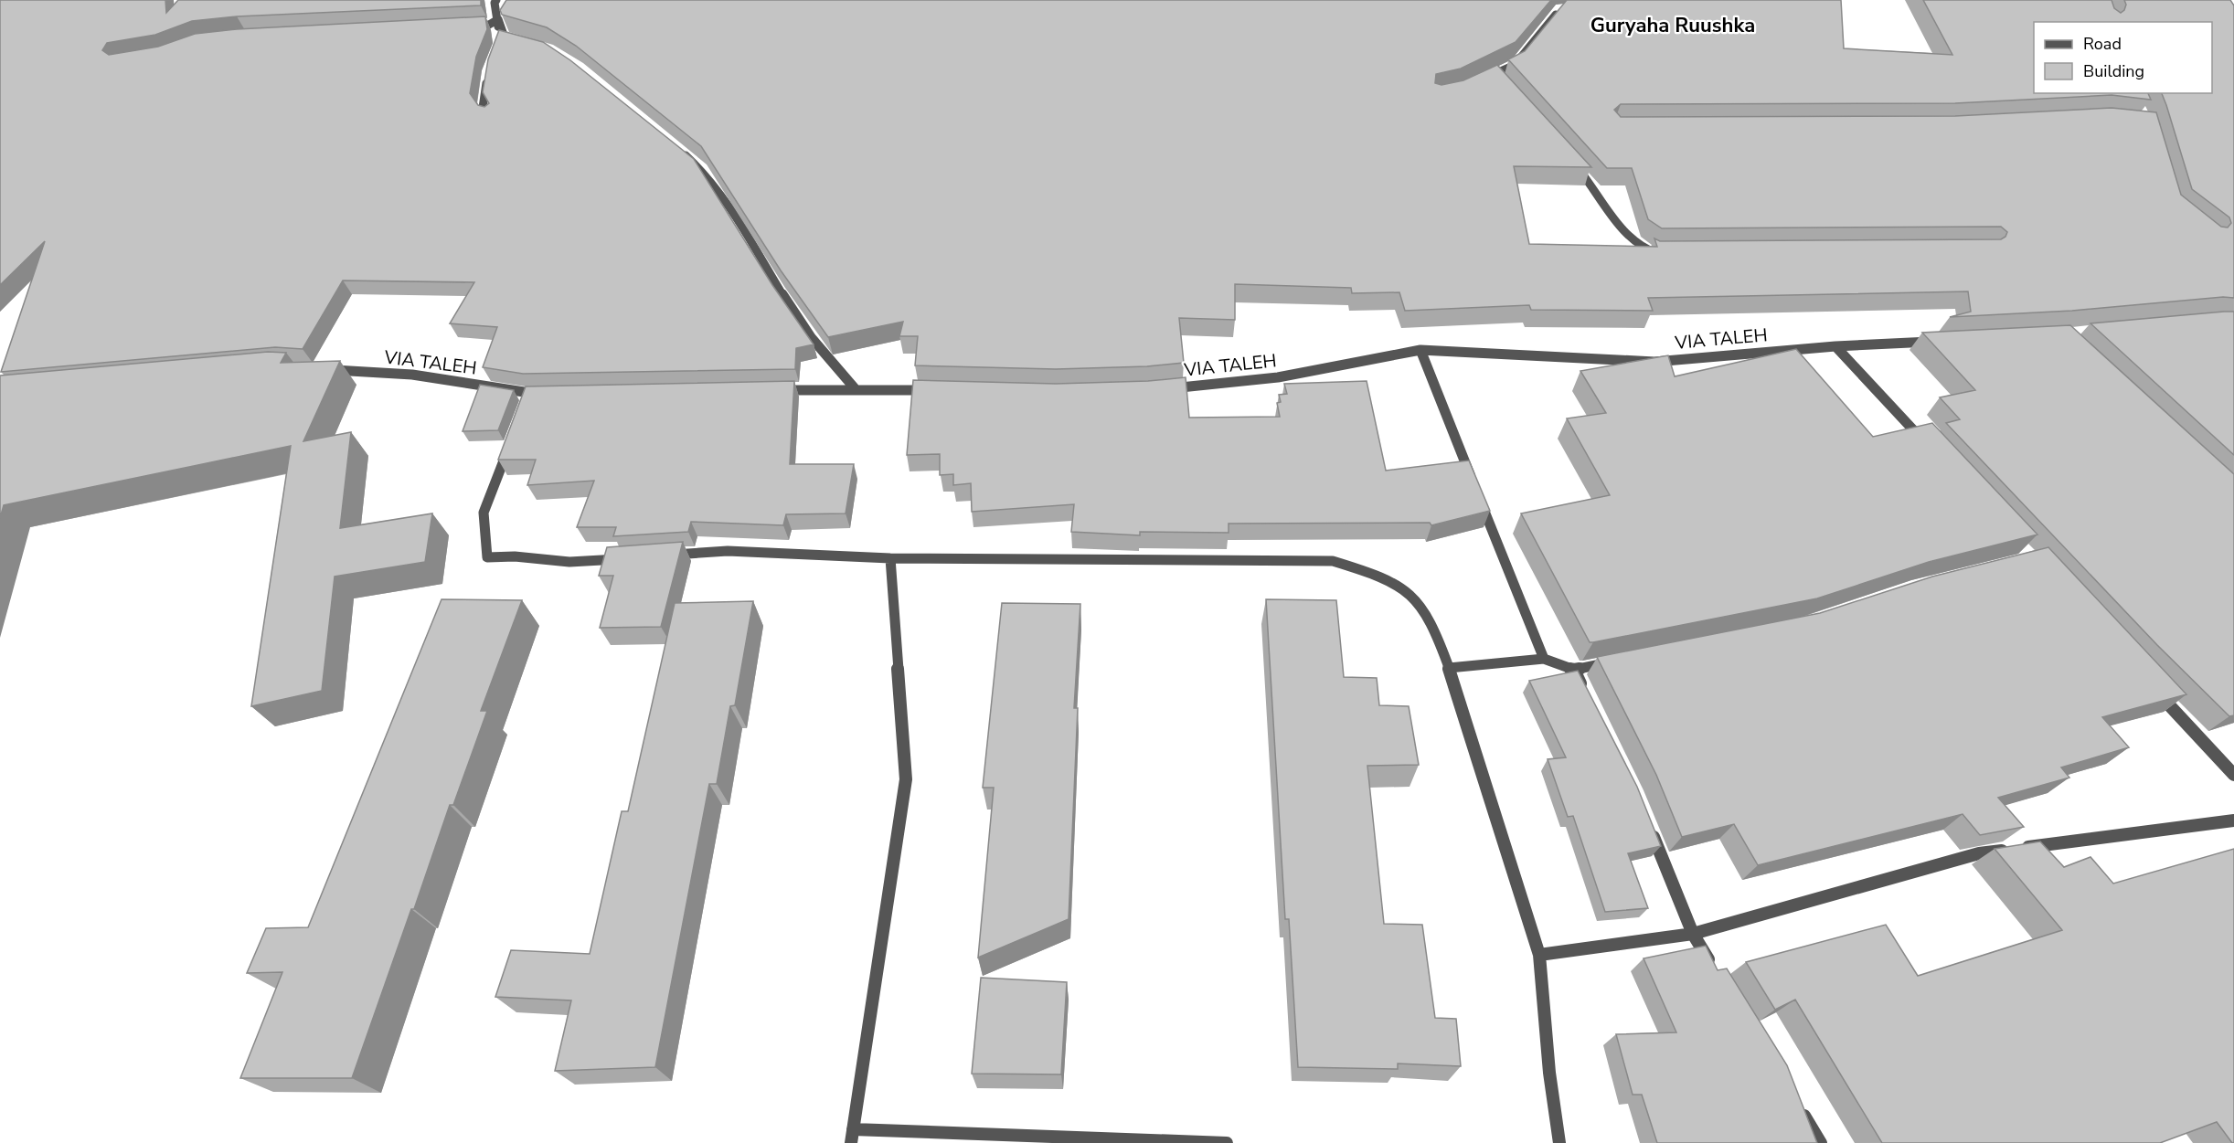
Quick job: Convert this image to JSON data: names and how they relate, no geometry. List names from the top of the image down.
{
  "streets": {
    "street": ["VIA TALEH"]
  },
  "districts": ["Guryaha Ruushka"],
  "legend": ["Road", "Building"]
}
